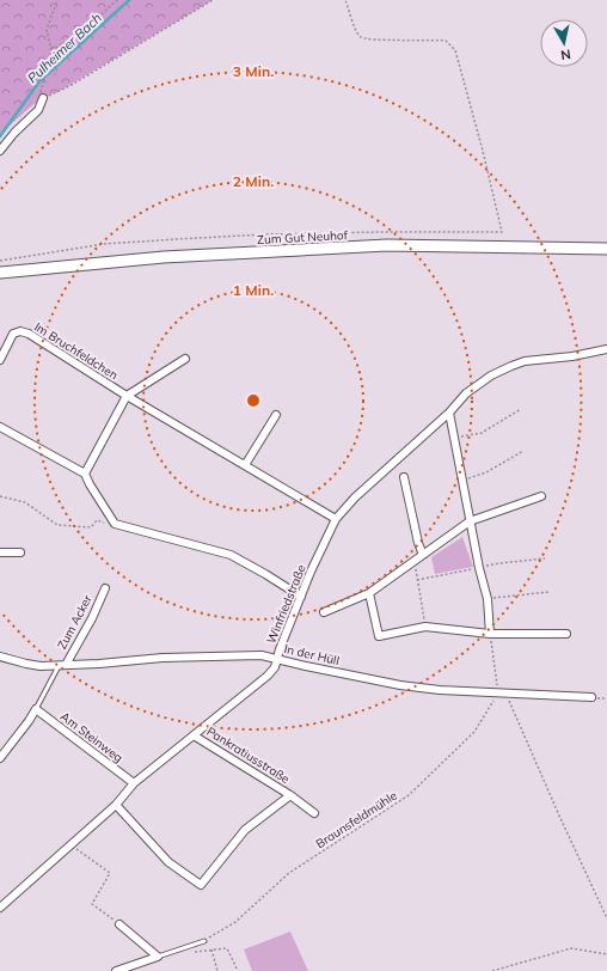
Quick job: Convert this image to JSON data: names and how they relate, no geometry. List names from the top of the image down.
{
  "streets": {
    "main road": ["Zum Gut Neuhof"],
    "street": [
      "Im Bruchfeldchen",
      "Winfriedstraße",
      "Zum Acker",
      "In der Hüll",
      "Am Steinweg",
      "Pankratiusstraße"
    ],
    "path": ["Braunsfeldmühle"]
  },
  "crossings": [
    ["Im Bruchfeldchen", "Winfriedstraße"],
    ["Winfriedstraße", "In der Hüll"],
    ["Winfriedstraße", "Am Steinweg"],
    ["Winfriedstraße", "Pankratiusstraße"],
    ["Zum Acker", "In der Hüll"],
    ["In der Hüll", "Braunsfeldmühle"]
  ],
  "water": ["Pulheimer Bach"],
  "north": "bottom",
  "rings": ["3 Min.", "2 Min.", "1 Min."]
}
